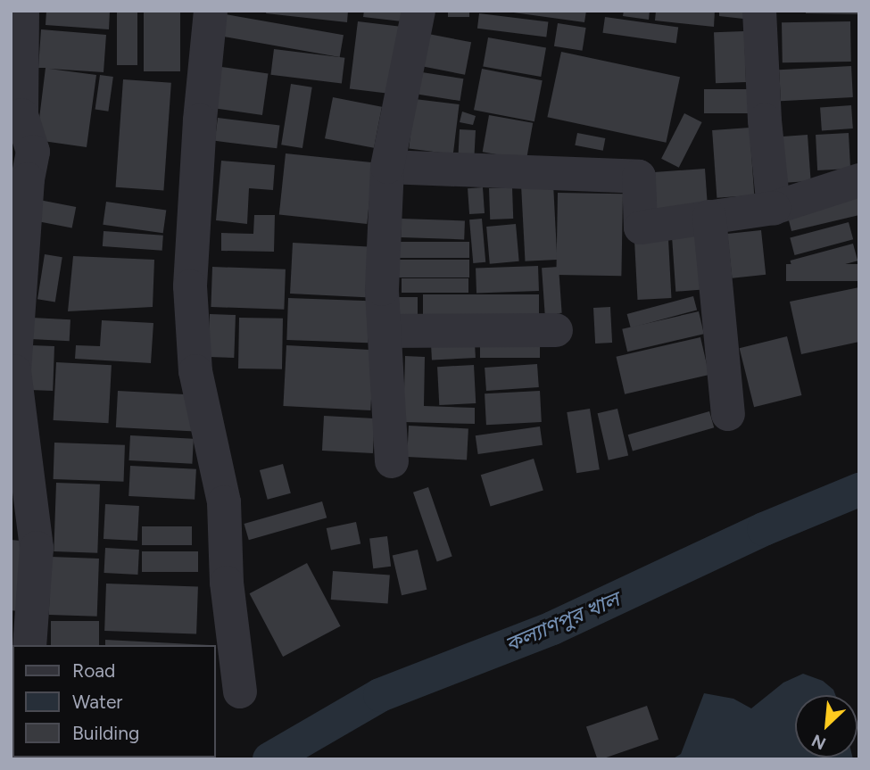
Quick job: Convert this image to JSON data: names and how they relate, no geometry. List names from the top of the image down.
{
  "water": ["কল্যাণপুর খাল"],
  "legend": ["Road", "Water", "Building"],
  "north": "bottom left"
}
